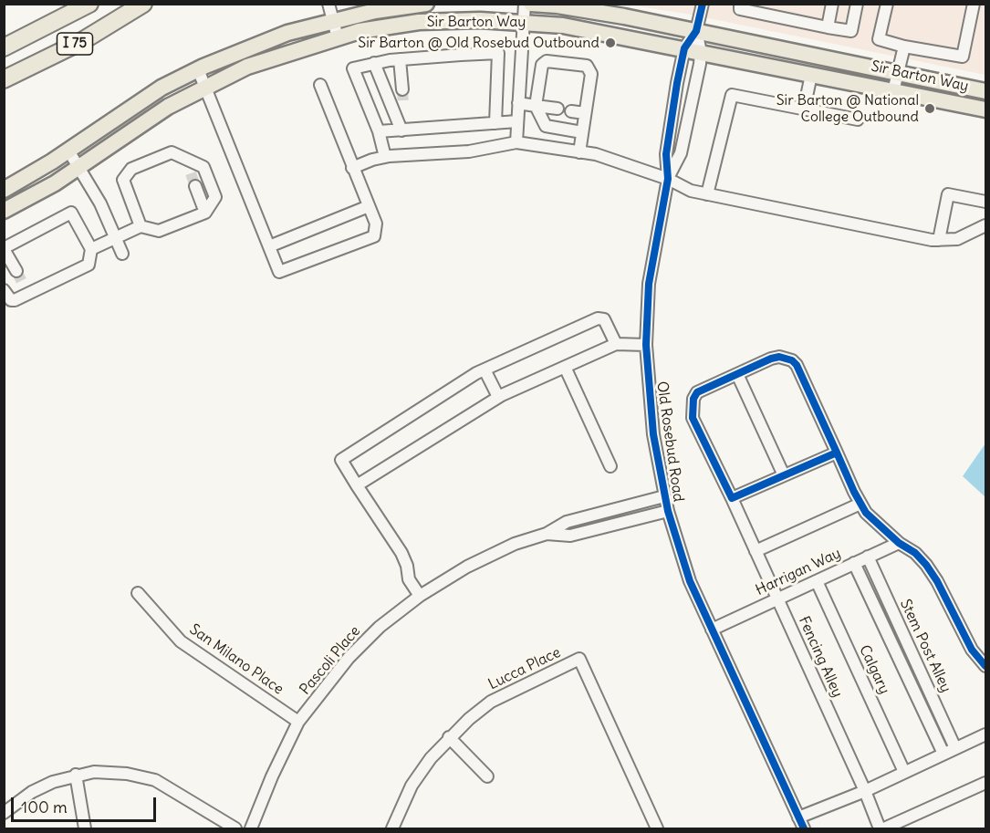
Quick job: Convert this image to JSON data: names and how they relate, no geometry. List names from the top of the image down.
{
  "streets": {
    "highway": ["I 75"],
    "main road": ["Sir Barton Way"],
    "street": [
      "Old Rosebud Road",
      "Harrigan Way",
      "Stem Post Alley",
      "Fencing Alley",
      "San Milano Place",
      "Pascoli Place",
      "Lucca Place",
      "Calgary"
    ]
  },
  "crossings": [
    ["Sir Barton Way", "Old Rosebud Road"],
    ["Old Rosebud Road", "Harrigan Way"],
    ["Old Rosebud Road", "Pascoli Place"],
    ["Harrigan Way", "Stem Post Alley"],
    ["Harrigan Way", "Fencing Alley"],
    ["Harrigan Way", "Calgary"],
    ["San Milano Place", "Pascoli Place"]
  ],
  "places": ["Sir Barton @ Old Rosebud Outbound", "Sir Barton @ National College Outbound"],
  "scale_bar": "100 m"
}
